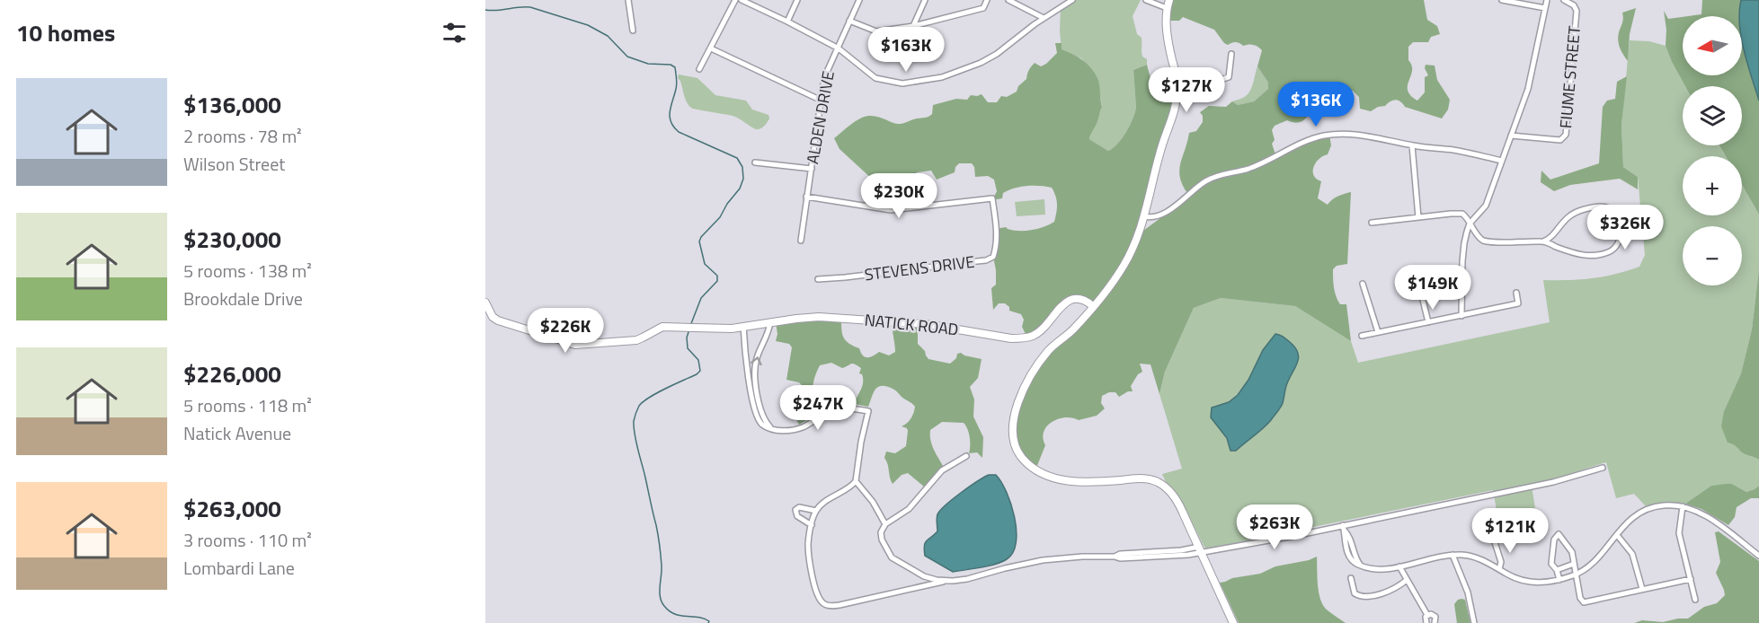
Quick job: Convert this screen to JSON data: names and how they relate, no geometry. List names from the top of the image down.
{
  "streets": {
    "street": [
      "FIUME STREET",
      "ALDEN DRIVE",
      "STEVENS DRIVE",
      "NATICK ROAD"
    ]
  },
  "crossings": [
    ["ALDEN DRIVE", "STEVENS DRIVE"]
  ],
  "north": "left",
  "page": {
    "heading": "10 homes",
    "map_buttons": ["+", "−"],
    "price": [
      "$163K",
      "$127K",
      "$136K",
      "$230K",
      "$326K",
      "$149K",
      "$226K",
      "$247K",
      "$263K",
      "$121K"
    ],
    "list": [
      {
        "name": "$136,000",
        "note": "2 rooms · 78 m² · Wilson Street"
      },
      {
        "name": "$230,000",
        "note": "5 rooms · 138 m² · Brookdale Drive"
      },
      {
        "name": "$226,000",
        "note": "5 rooms · 118 m² · Natick Avenue"
      },
      {
        "name": "$263,000",
        "note": "3 rooms · 110 m² · Lombardi Lane"
      }
    ]
  }
}
